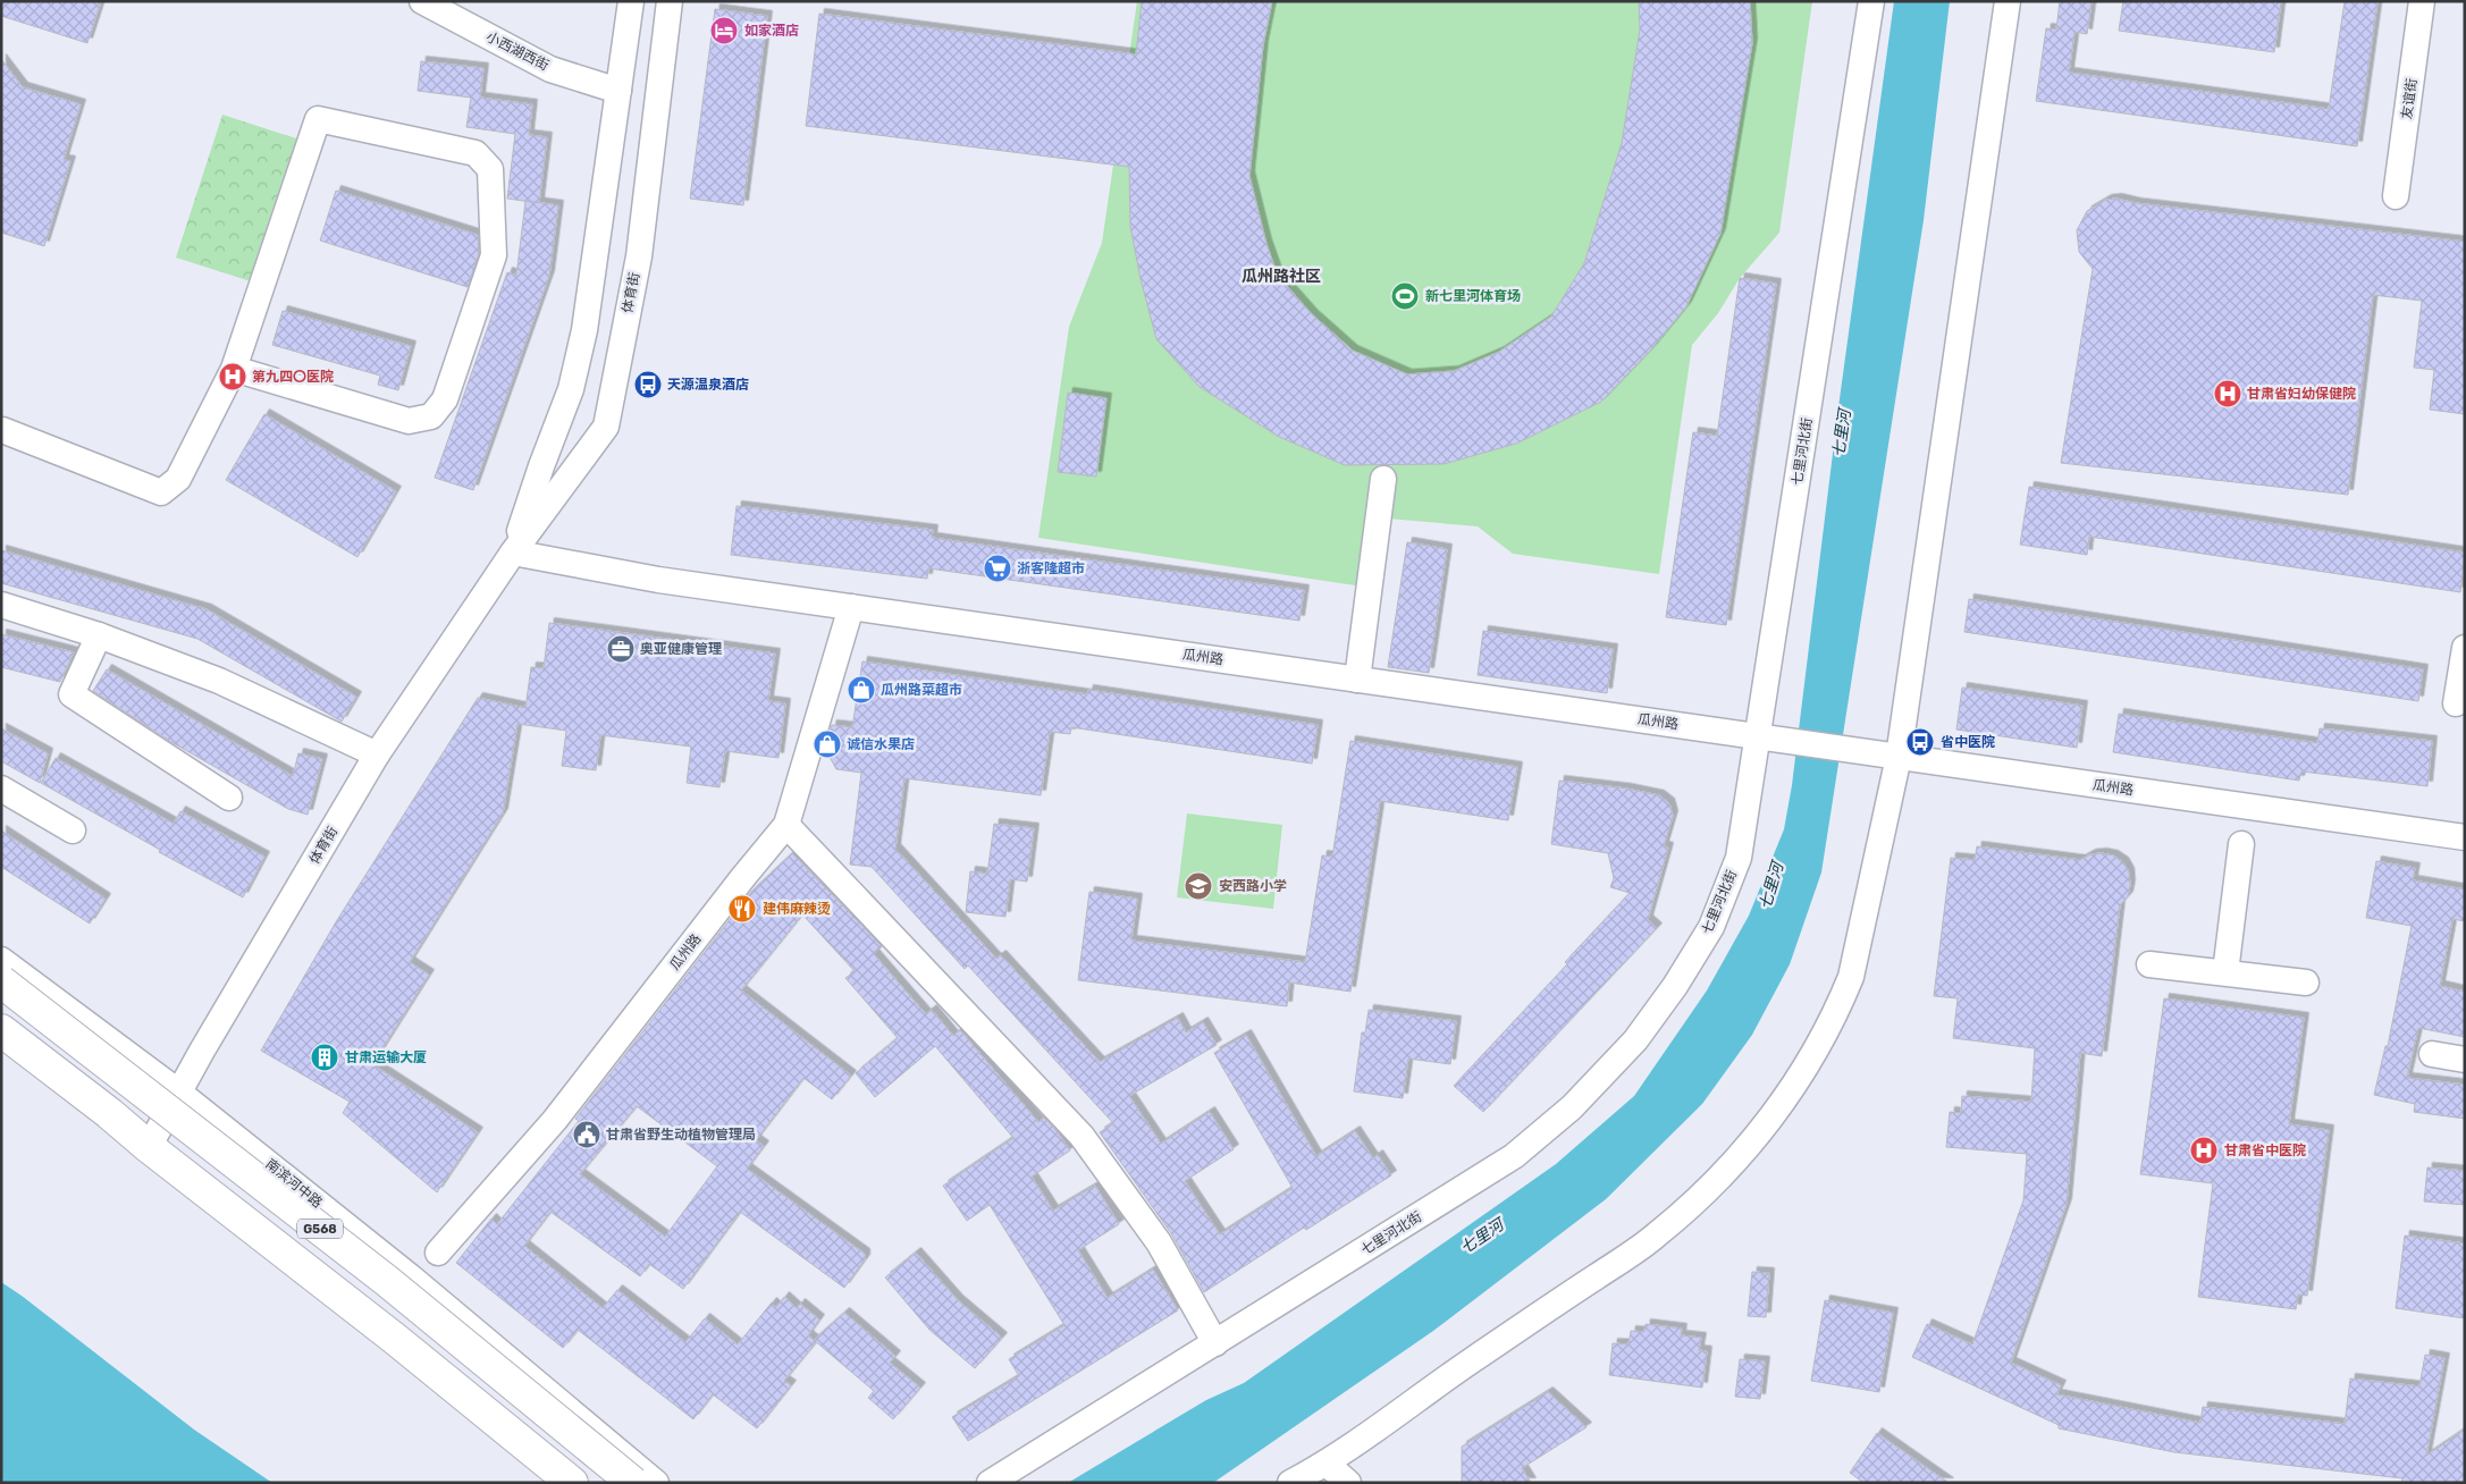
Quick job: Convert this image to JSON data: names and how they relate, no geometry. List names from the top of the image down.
{
  "streets": {
    "highway": ["南滨河中路", "G568"],
    "street": [
      "小西湖西街",
      "友谊街",
      "体育街",
      "七里河北街",
      "瓜州路"
    ]
  },
  "crossings": [
    ["小西湖西街", "体育街"],
    ["体育街", "瓜州路"],
    ["体育街", "南滨河中路"],
    ["体育街", "G568"],
    ["七里河北街", "瓜州路"]
  ],
  "districts": ["瓜州路社区"],
  "water": ["七里河"],
  "places": {
    "hotel": ["如家酒店"],
    "sports": ["新七里河体育场"],
    "hospital": ["第九四〇医院", "甘肃省妇幼保健院", "甘肃省中医院"],
    "bus stop": ["天源温泉酒店", "省中医院"],
    "supermarket": ["浙客隆超市"],
    "office": ["奥亚健康管理"],
    "shop": ["瓜州路菜超市", "诚信水果店"],
    "school or university": ["安西路小学"],
    "restaurant": ["建伟麻辣烫"],
    "building": ["甘肃运输大厦"],
    "public building": ["甘肃省野生动植物管理局"]
  }
}
